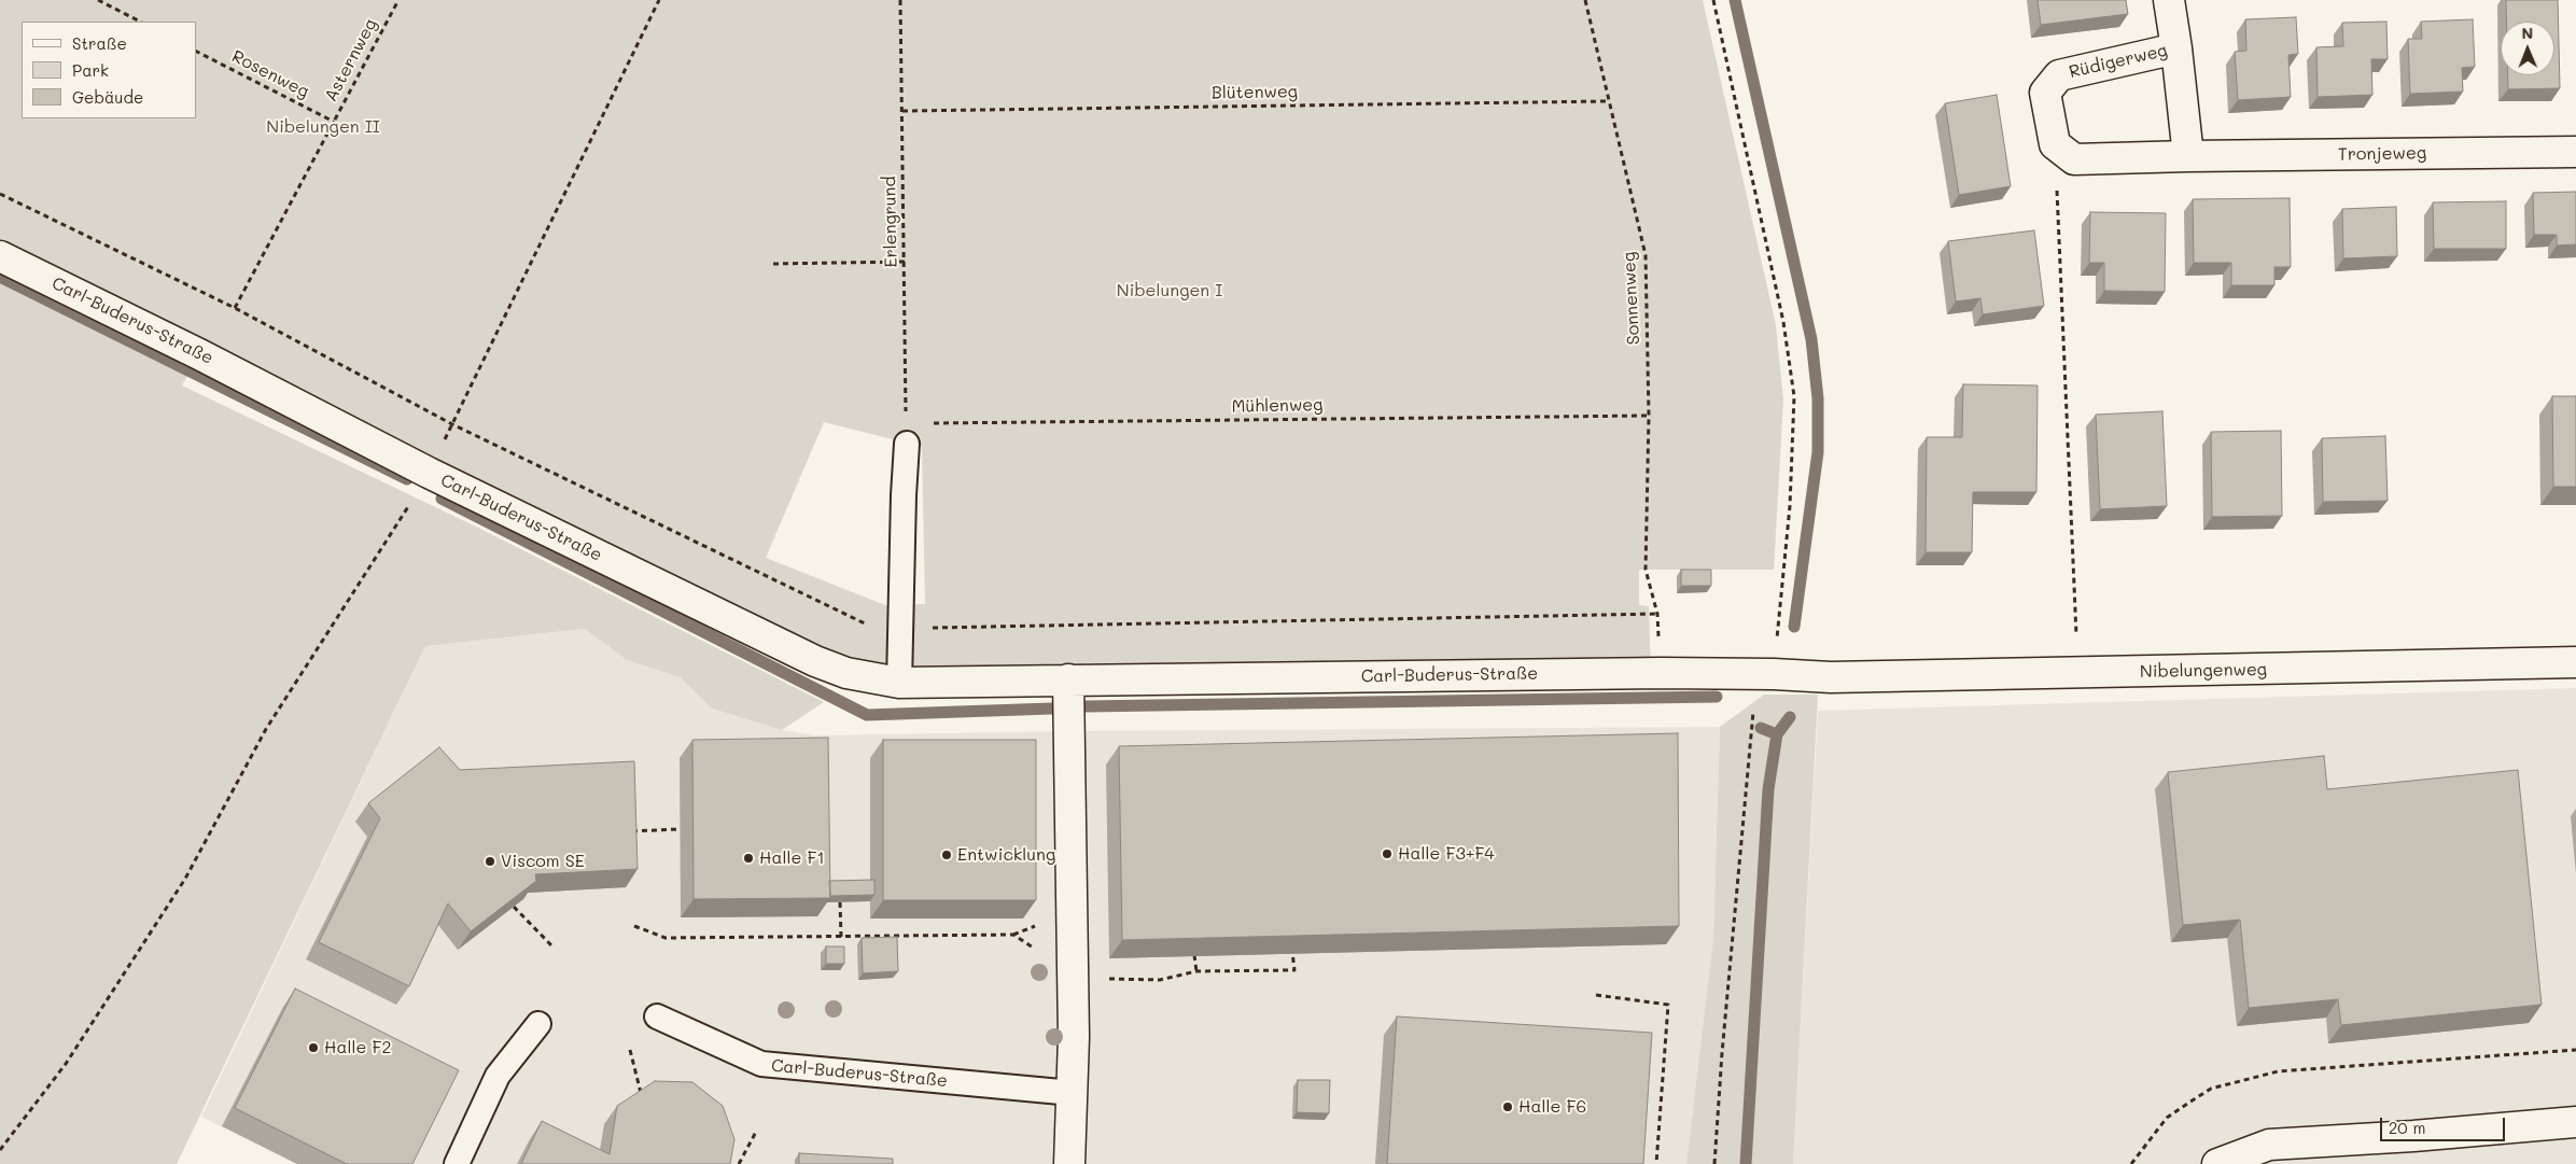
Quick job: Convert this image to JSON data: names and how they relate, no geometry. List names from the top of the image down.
{
  "streets": {
    "street": [
      "Rüdigerweg",
      "Tronjeweg",
      "Carl-Buderus-Straße",
      "Nibelungenweg"
    ],
    "path": [
      "Asternweg",
      "Rosenweg",
      "Blütenweg",
      "Erlengrund",
      "Sonnenweg",
      "Mühlenweg"
    ]
  },
  "crossings": [
    ["Asternweg", "Rosenweg"],
    ["Rüdigerweg", "Tronjeweg"],
    ["Blütenweg", "Erlengrund"],
    ["Blütenweg", "Sonnenweg"],
    ["Erlengrund", "Mühlenweg"],
    ["Sonnenweg", "Mühlenweg"],
    ["Carl-Buderus-Straße", "Nibelungenweg"]
  ],
  "parks": ["Nibelungen II", "Nibelungen I"],
  "places": [
    "Halle F3+F4",
    "Entwicklung",
    "Halle F1",
    "Viscom SE",
    "Halle F2",
    "Halle F6"
  ],
  "legend": ["Straße", "Park", "Gebäude"],
  "scale_bar": "20 m",
  "north": "top"
}
